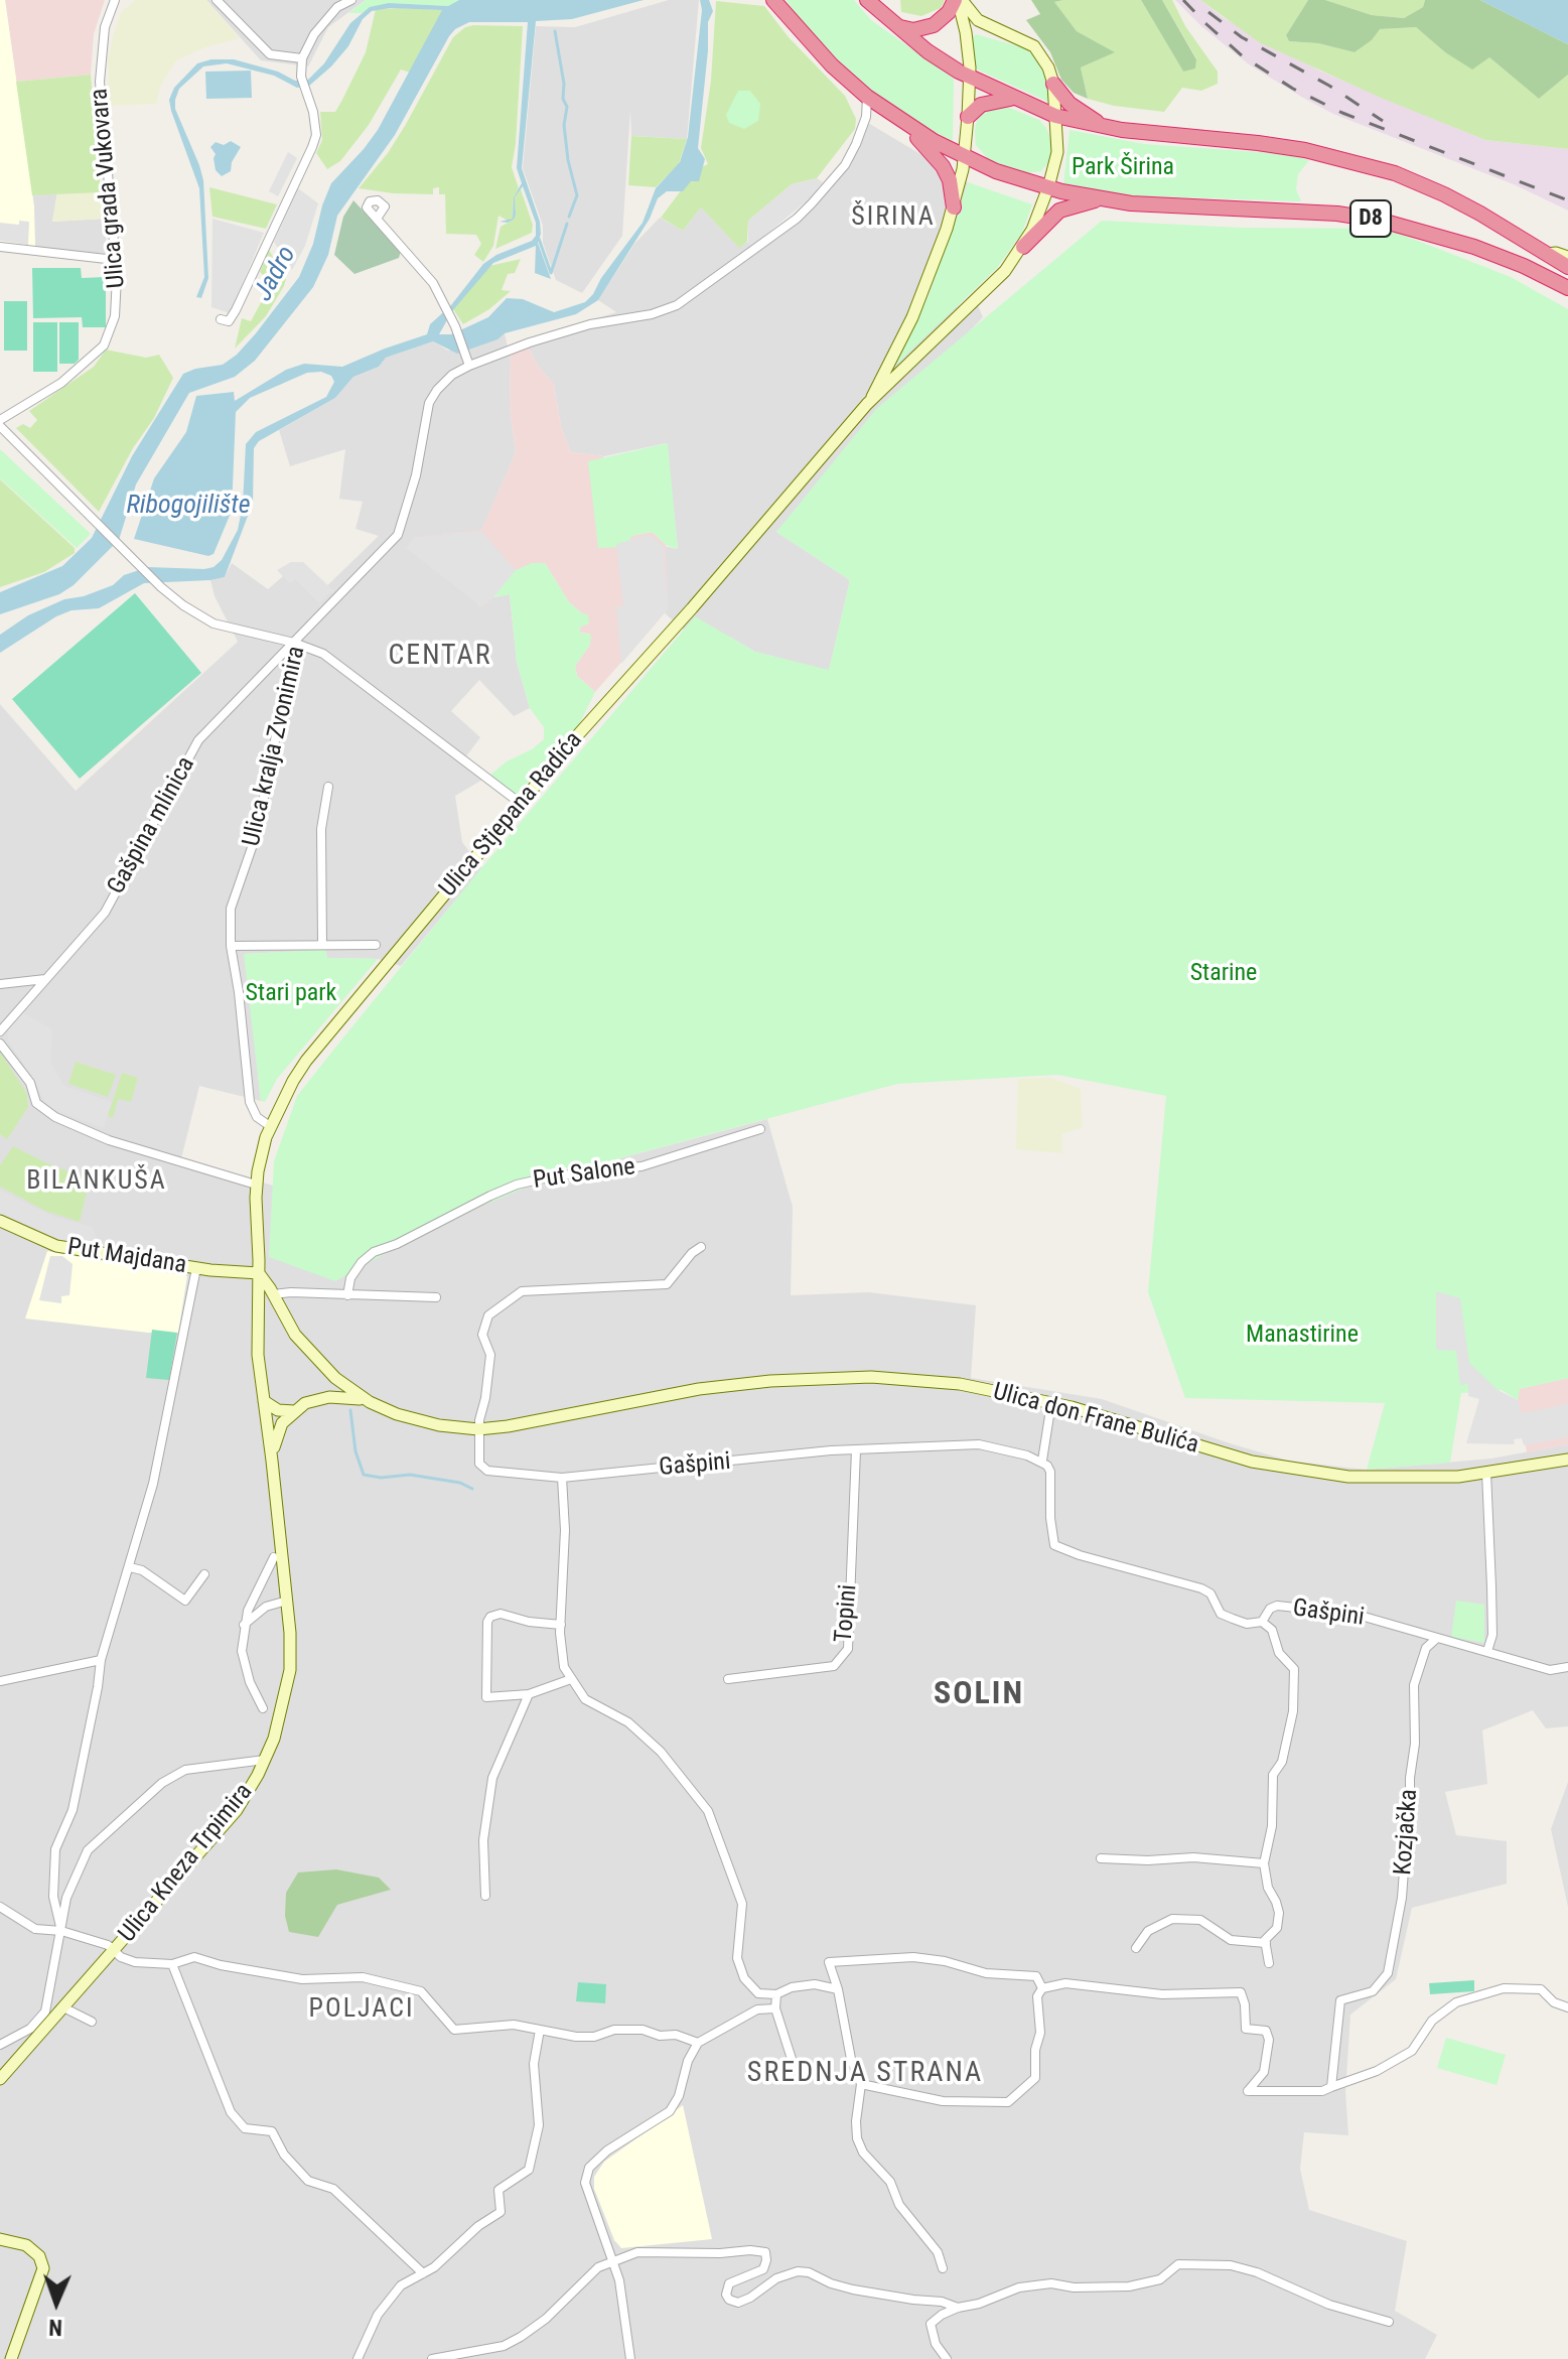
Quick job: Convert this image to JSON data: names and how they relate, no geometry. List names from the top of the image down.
{
  "streets": {
    "highway": ["D8"],
    "main road": [
      "Ulica Stjepana Radića",
      "Put Majdana",
      "Ulica don Frane Bulića",
      "Ulica Kneza Trpimira"
    ],
    "street": [
      "Ulica grada Vukovara",
      "Ulica kralja Zvonimira",
      "Gašpina mlinica",
      "Put Salone",
      "Gašpini",
      "Topini",
      "Kozjačka"
    ]
  },
  "crossings": [
    ["Ulica kralja Zvonimira", "Ulica Stjepana Radića"],
    ["Ulica kralja Zvonimira", "Gašpina mlinica"],
    ["Ulica Stjepana Radića", "Put Majdana"],
    ["Ulica Stjepana Radića", "Ulica don Frane Bulića"],
    ["Ulica Stjepana Radića", "Ulica Kneza Trpimira"],
    ["Put Majdana", "Ulica don Frane Bulića"],
    ["Put Majdana", "Ulica Kneza Trpimira"],
    ["Ulica don Frane Bulića", "Gašpini"],
    ["Ulica don Frane Bulića", "Ulica Kneza Trpimira"],
    ["Gašpini", "Topini"],
    ["Gašpini", "Kozjačka"]
  ],
  "districts": [
    "ŠIRINA",
    "CENTAR",
    "BILANKUŠA",
    "SOLIN",
    "POLJACI",
    "SREDNJA STRANA"
  ],
  "water": ["Jadro", "Ribogojilište"],
  "parks": [
    "Park Širina",
    "Starine",
    "Stari park",
    "Manastirine"
  ],
  "north": "bottom"
}
